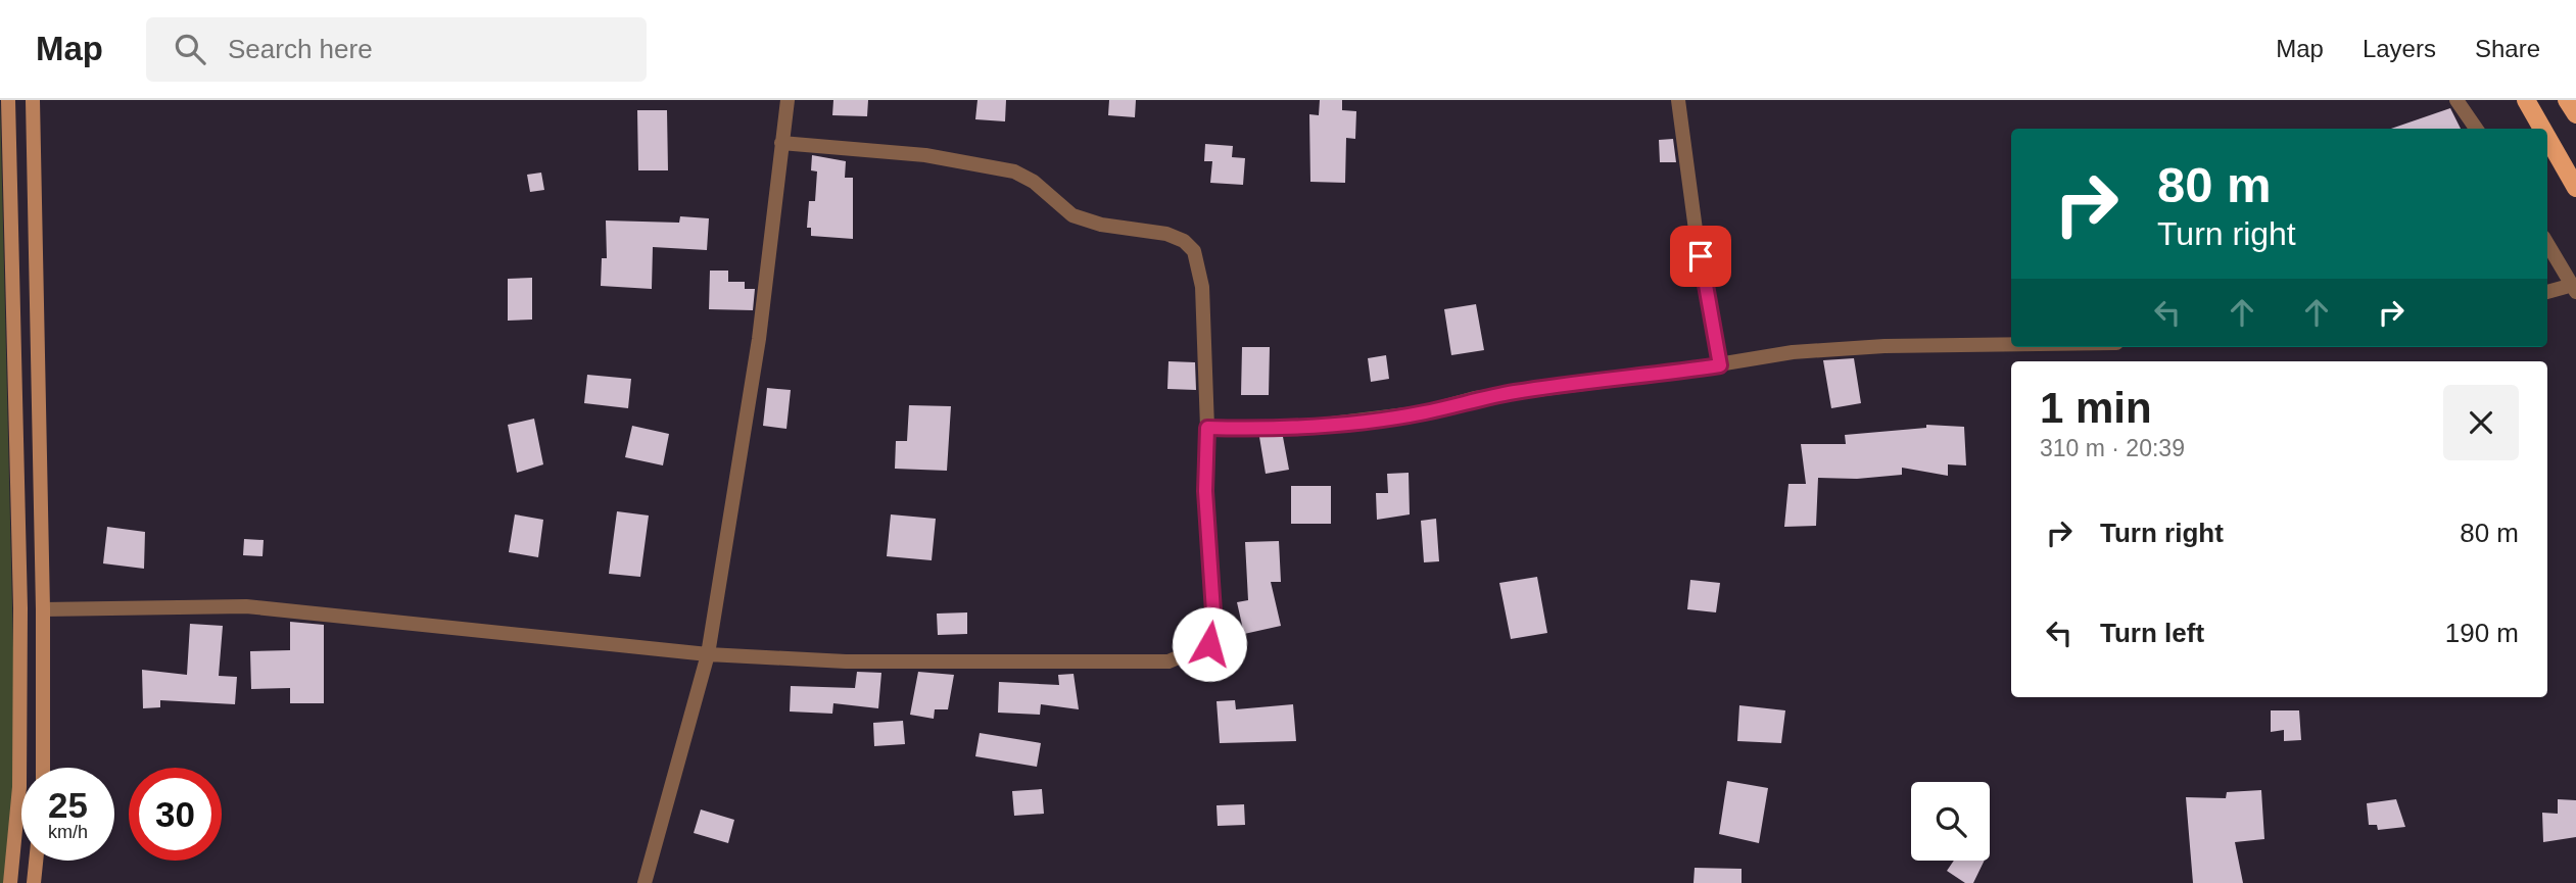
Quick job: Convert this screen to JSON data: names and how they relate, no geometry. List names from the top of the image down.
{
  "page": {
    "header": "Map",
    "search": "Search here",
    "nav": ["Map", "Layers", "Share"],
    "turn": ["80 m", "Turn right"],
    "heading": ["1 min", "310 m · 20:39"],
    "list": [
      {
        "name": "Turn right",
        "value": "80 m"
      },
      {
        "name": "Turn left",
        "value": "190 m"
      }
    ],
    "speed": "25 km/h",
    "limit": "30"
  }
}
